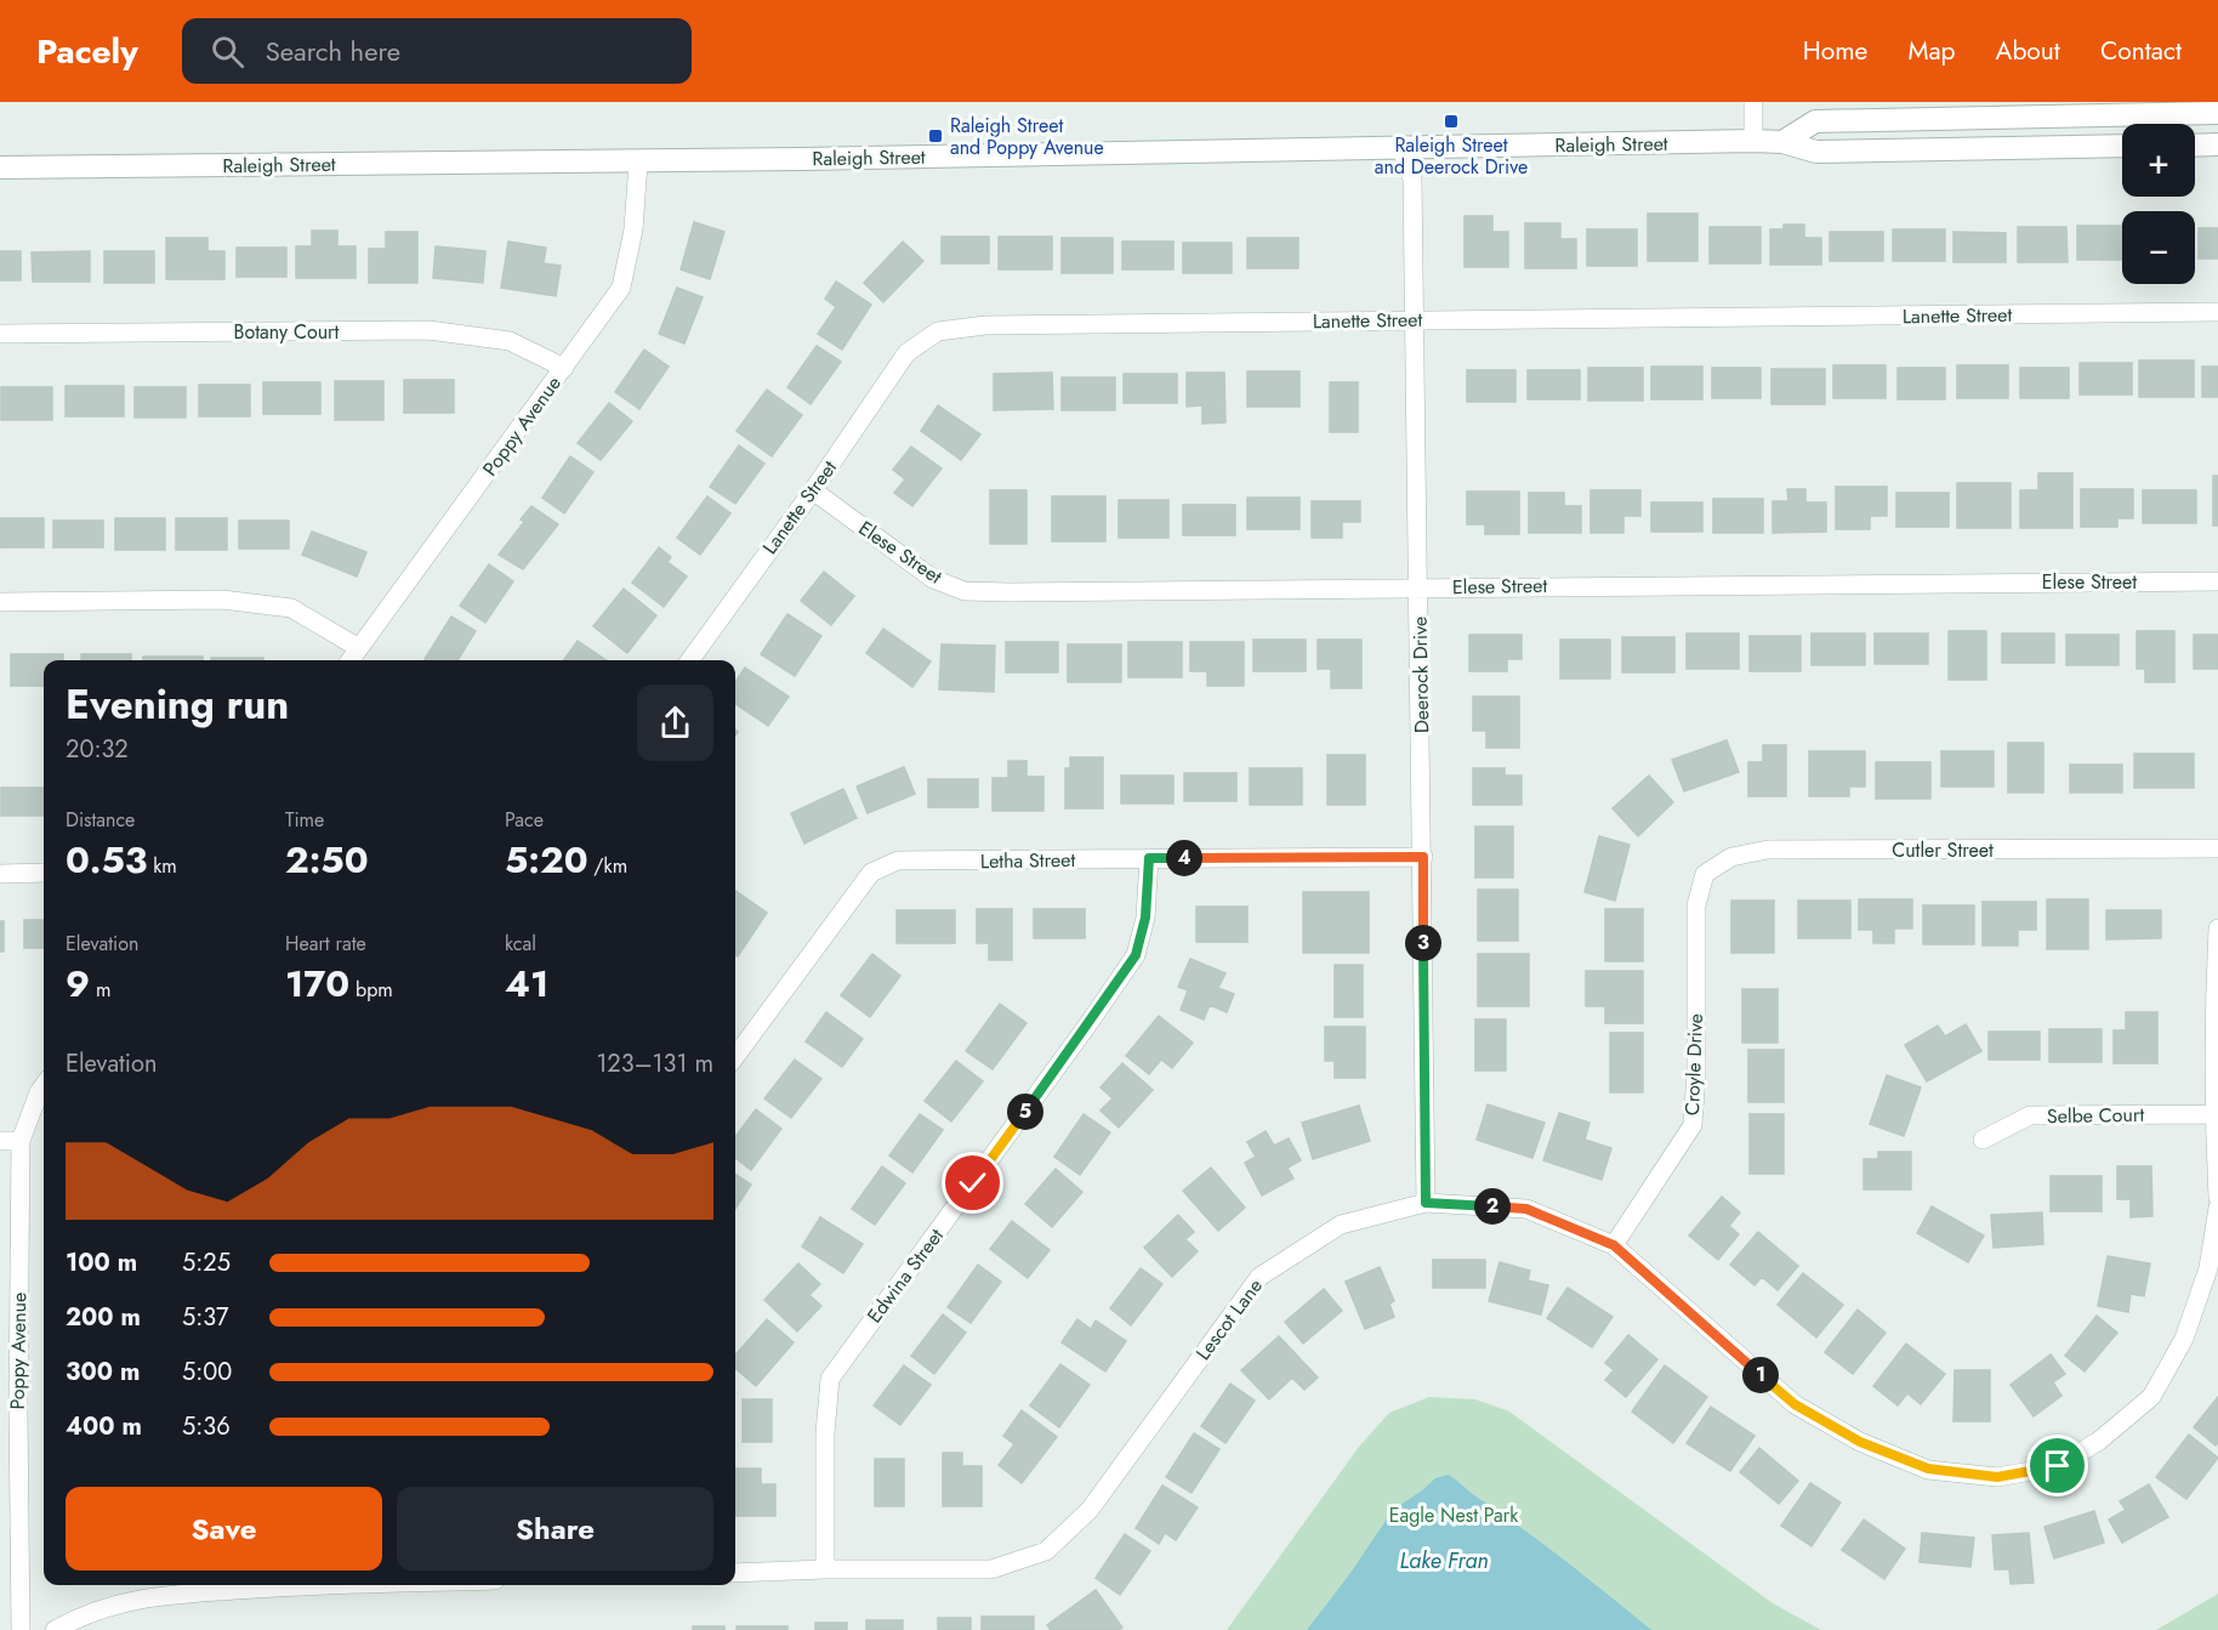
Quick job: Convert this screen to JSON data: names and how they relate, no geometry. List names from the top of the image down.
{
  "streets": {
    "street": [
      "Raleigh Street",
      "Lanette Street",
      "Botany Court",
      "Poppy Avenue",
      "Elese Street",
      "Deerock Drive",
      "Cutler Street",
      "Letha Street",
      "Croyle Drive",
      "Selbe Court",
      "Edwina Street",
      "Lescot Lane"
    ]
  },
  "crossings": [
    ["Raleigh Street", "Poppy Avenue"],
    ["Raleigh Street", "Deerock Drive"],
    ["Lanette Street", "Elese Street"],
    ["Lanette Street", "Deerock Drive"],
    ["Botany Court", "Poppy Avenue"],
    ["Elese Street", "Deerock Drive"],
    ["Deerock Drive", "Letha Street"],
    ["Deerock Drive", "Lescot Lane"],
    ["Cutler Street", "Croyle Drive"],
    ["Letha Street", "Edwina Street"],
    ["Croyle Drive", "Lescot Lane"],
    ["Edwina Street", "Lescot Lane"]
  ],
  "water": ["Lake Fran"],
  "parks": ["Eagle Nest Park"],
  "places": {
    "transit": ["Raleigh Street and Deerock Drive", "Raleigh Street and Poppy Avenue"]
  },
  "page": {
    "header": "Pacely",
    "search": "Search here",
    "nav": [
      "Home",
      "Map",
      "About",
      "Contact"
    ],
    "map_buttons": ["+", "−"],
    "heading": ["Evening run", "20:32"],
    "stats": [
      ["Distance", "0.53 km"],
      ["Time", "2:50"],
      ["Pace", "5:20 /km"],
      ["Elevation", "9 m"],
      ["Heart rate", "170 bpm"],
      ["kcal", "41"]
    ],
    "pins": [
      "4",
      "3",
      "5",
      "2",
      "1"
    ],
    "chart": ["Elevation", "123–131 m"],
    "list": [
      {
        "name": "100 m",
        "note": "5:25"
      },
      {
        "name": "200 m",
        "note": "5:37"
      },
      {
        "name": "300 m",
        "note": "5:00"
      },
      {
        "name": "400 m",
        "note": "5:36"
      }
    ],
    "buttons": ["Save", "Share"]
  }
}
